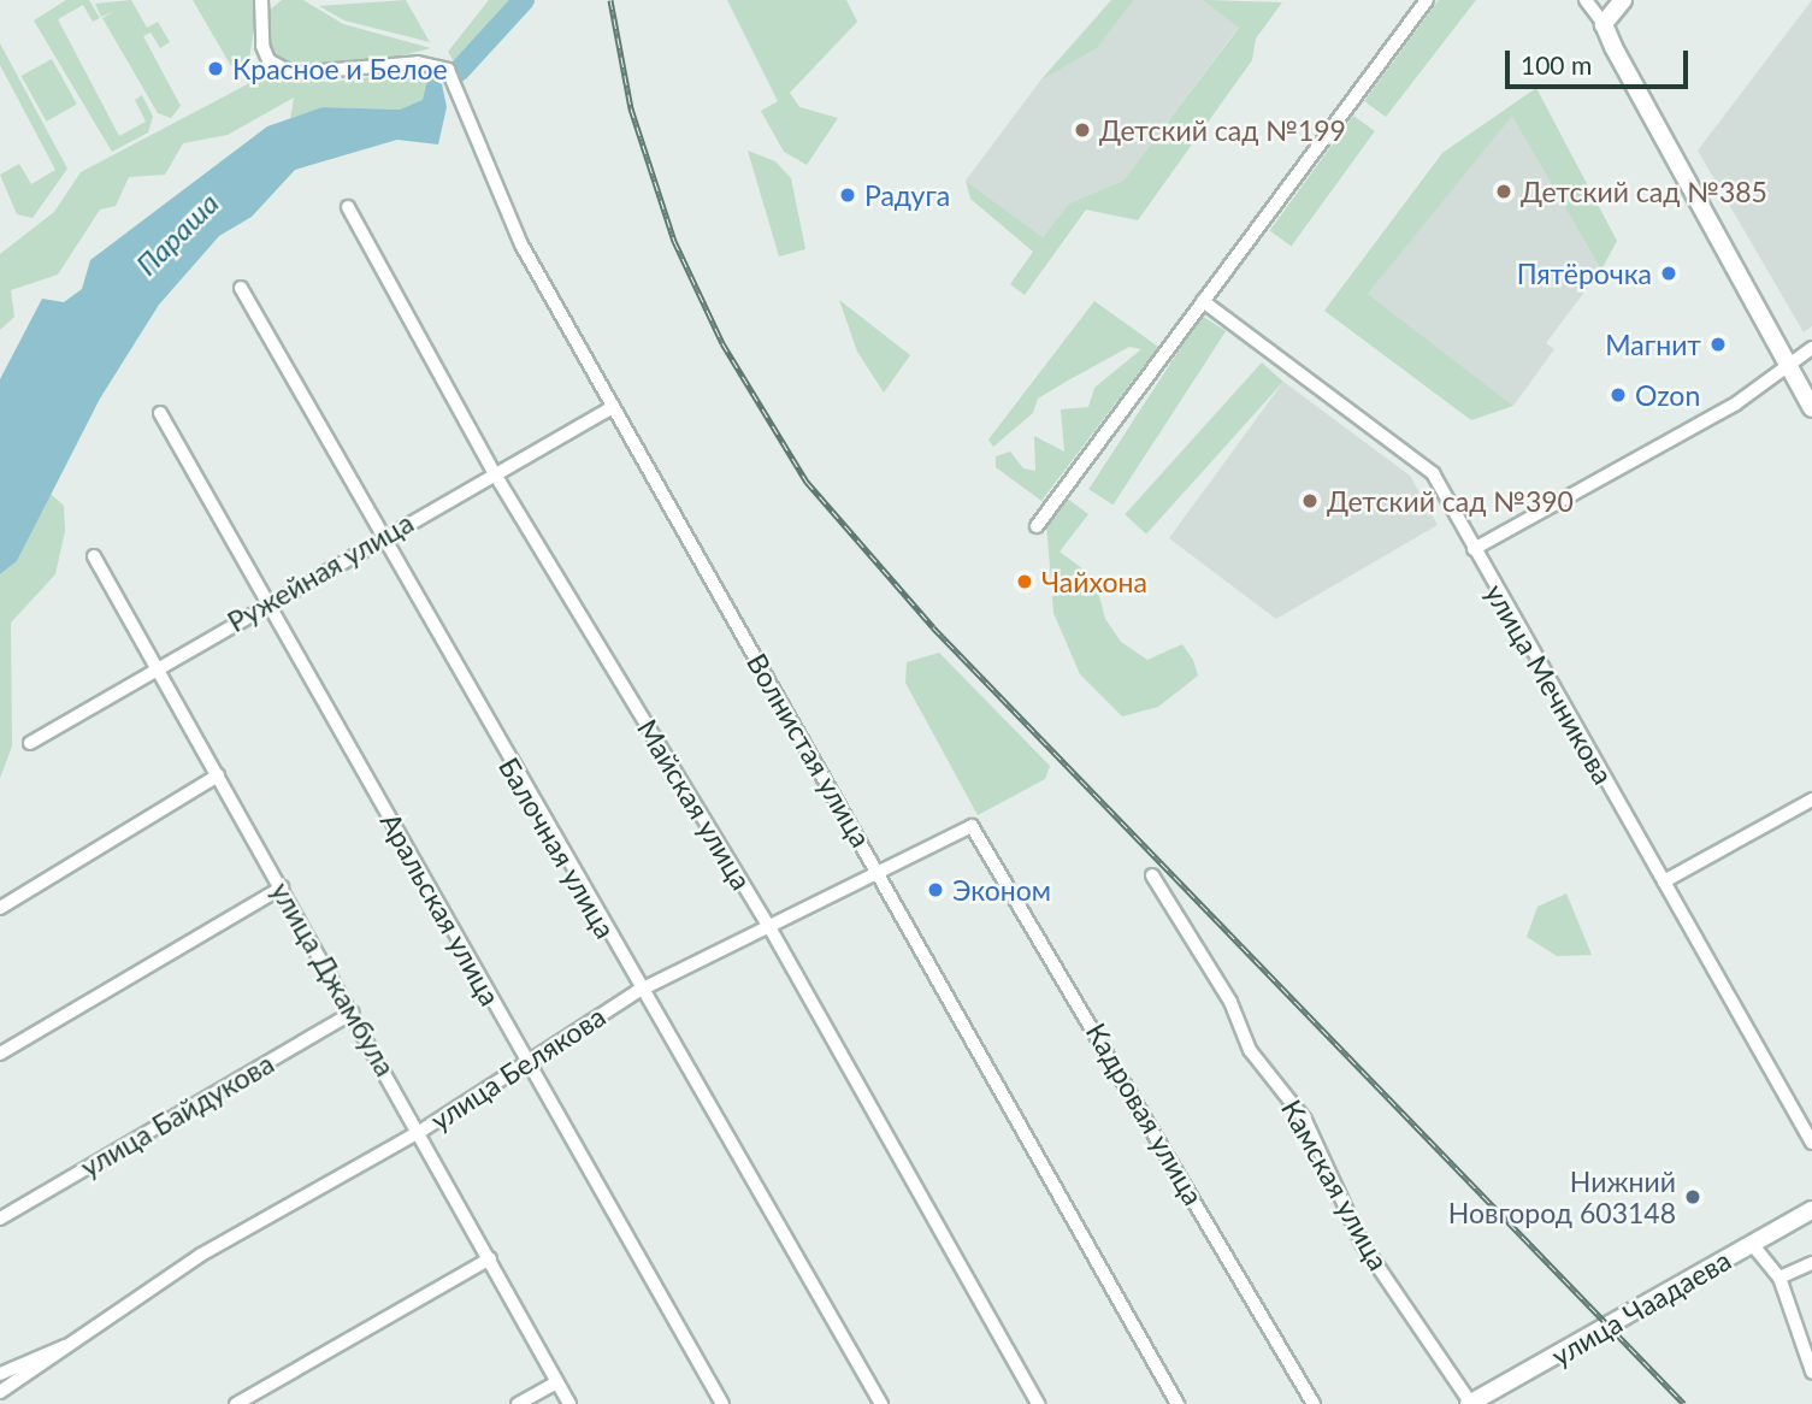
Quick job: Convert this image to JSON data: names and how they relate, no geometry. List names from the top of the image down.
{
  "streets": {
    "street": [
      "Ружейная улица",
      "улица Мечникова",
      "Волнистая улица",
      "Майская улица",
      "Балочная улица",
      "Аральская улица",
      "улица Джамбула",
      "улица Белякова",
      "Кадровая улица",
      "улица Байдукова",
      "Камская улица",
      "улица Чаадаева"
    ]
  },
  "crossings": [
    ["Ружейная улица", "Волнистая улица"],
    ["Ружейная улица", "Майская улица"],
    ["Ружейная улица", "Балочная улица"],
    ["Ружейная улица", "Аральская улица"],
    ["Ружейная улица", "улица Джамбула"],
    ["Волнистая улица", "улица Белякова"],
    ["Майская улица", "улица Белякова"],
    ["Балочная улица", "улица Белякова"],
    ["Аральская улица", "улица Белякова"],
    ["улица Джамбула", "улица Белякова"],
    ["улица Джамбула", "улица Байдукова"],
    ["улица Белякова", "Кадровая улица"],
    ["Камская улица", "улица Чаадаева"]
  ],
  "water": ["Параша"],
  "places": [
    "Красное и Белое",
    "Детский сад №199",
    "Детский сад №385",
    "Радуга",
    "Пятёрочка",
    "Магнит",
    "Ozon",
    "Детский сад №390",
    "Чайхона",
    "Эконом",
    "Нижний Новгород 603148"
  ],
  "scale_bar": "100 m"
}
